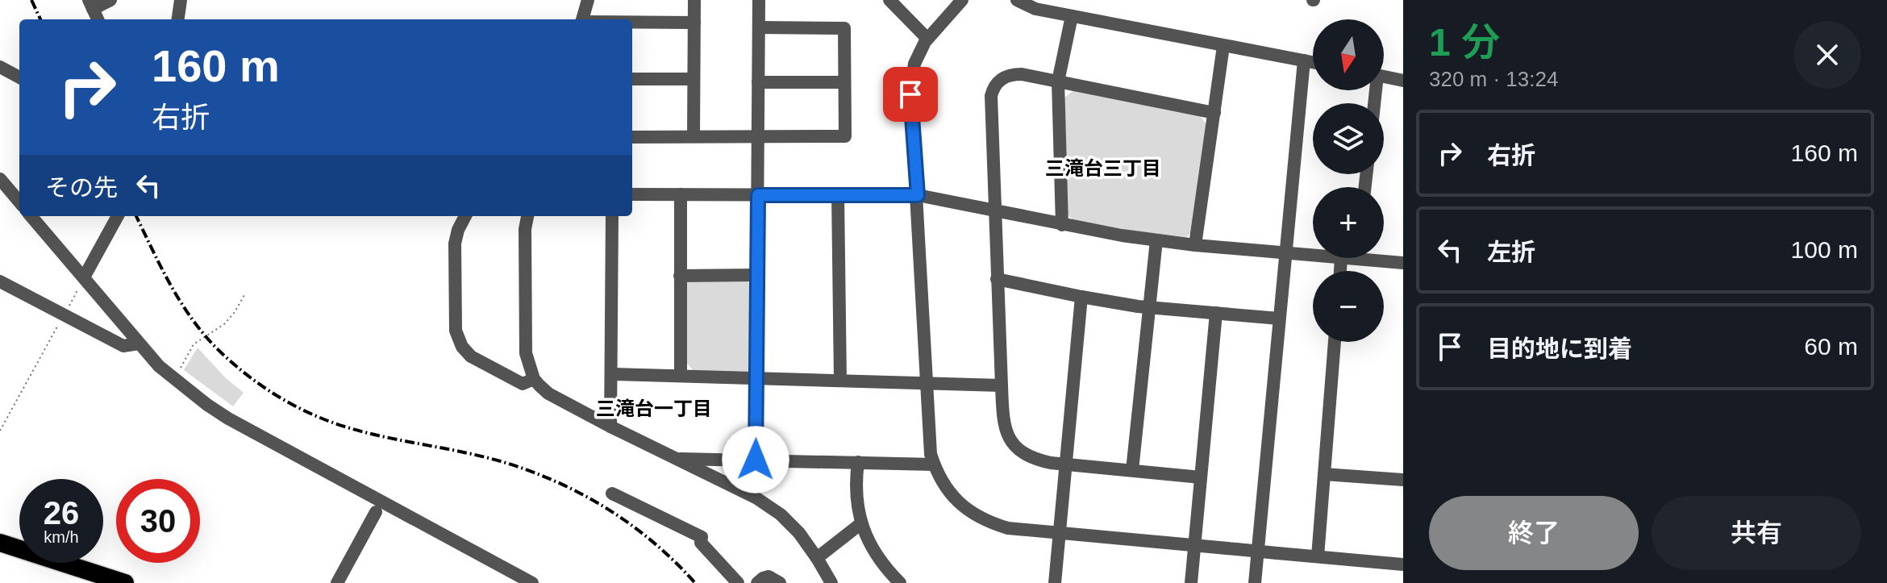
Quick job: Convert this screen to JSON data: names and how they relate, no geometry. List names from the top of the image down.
{
  "districts": ["三滝台三丁目", "三滝台一丁目"],
  "north": "bottom",
  "page": {
    "heading": ["1 分", "320 m · 13:24"],
    "map_buttons": ["+", "−"],
    "turn": ["160 m", "右折"],
    "list": [
      {
        "name": "右折",
        "value": "160 m"
      },
      {
        "name": "左折",
        "value": "100 m"
      },
      {
        "name": "目的地に到着",
        "value": "60 m"
      }
    ],
    "then": "その先",
    "speed": "26 km/h",
    "limit": "30",
    "buttons": ["終了", "共有"]
  }
}
